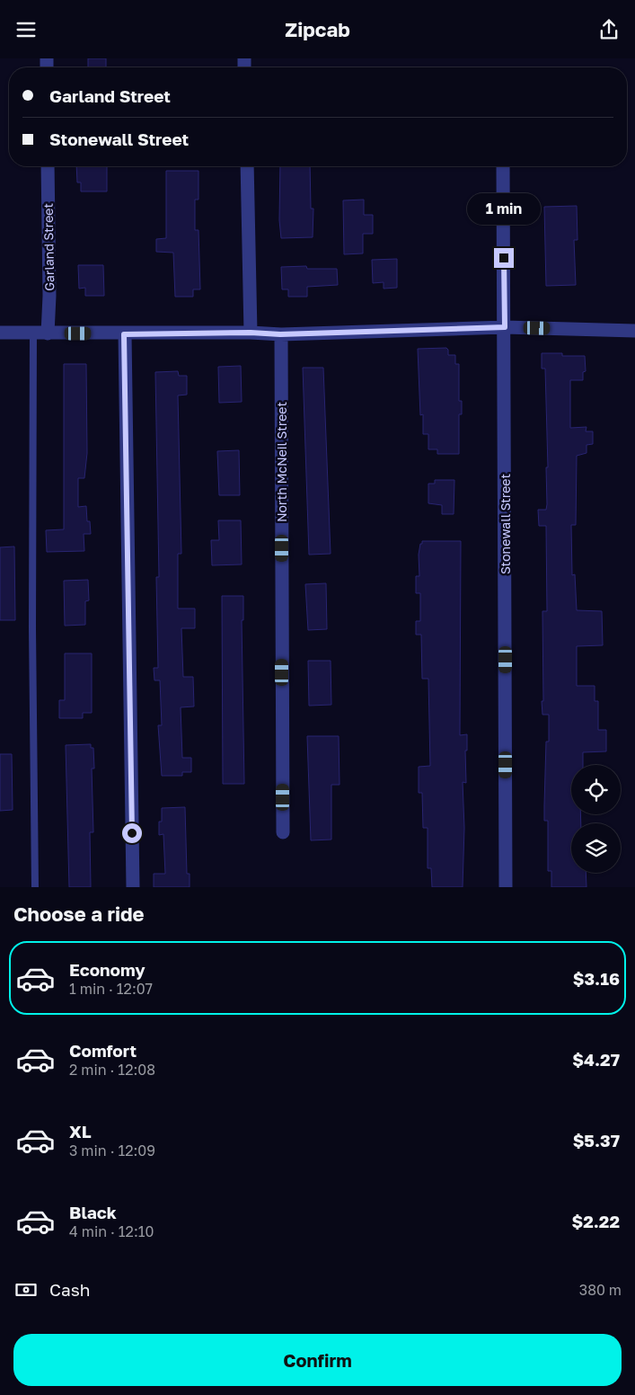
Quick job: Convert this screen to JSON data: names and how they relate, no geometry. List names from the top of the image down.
{
  "streets": {
    "street": ["Garland Street", "North McNeil Street", "Stonewall Street"]
  },
  "page": {
    "header": "Zipcab",
    "banner": ["Garland Street", "Stonewall Street"],
    "bubble": "1 min",
    "heading": "Choose a ride",
    "list": [
      {
        "name": "Economy",
        "note": "1 min · 12:07",
        "value": "$3.16"
      },
      {
        "name": "Comfort",
        "note": "2 min · 12:08",
        "value": "$4.27"
      },
      {
        "name": "XL",
        "note": "3 min · 12:09",
        "value": "$5.37"
      },
      {
        "name": "Black",
        "note": "4 min · 12:10",
        "value": "$2.22"
      }
    ],
    "pay": ["Cash", "380 m"],
    "buttons": "Confirm"
  }
}
